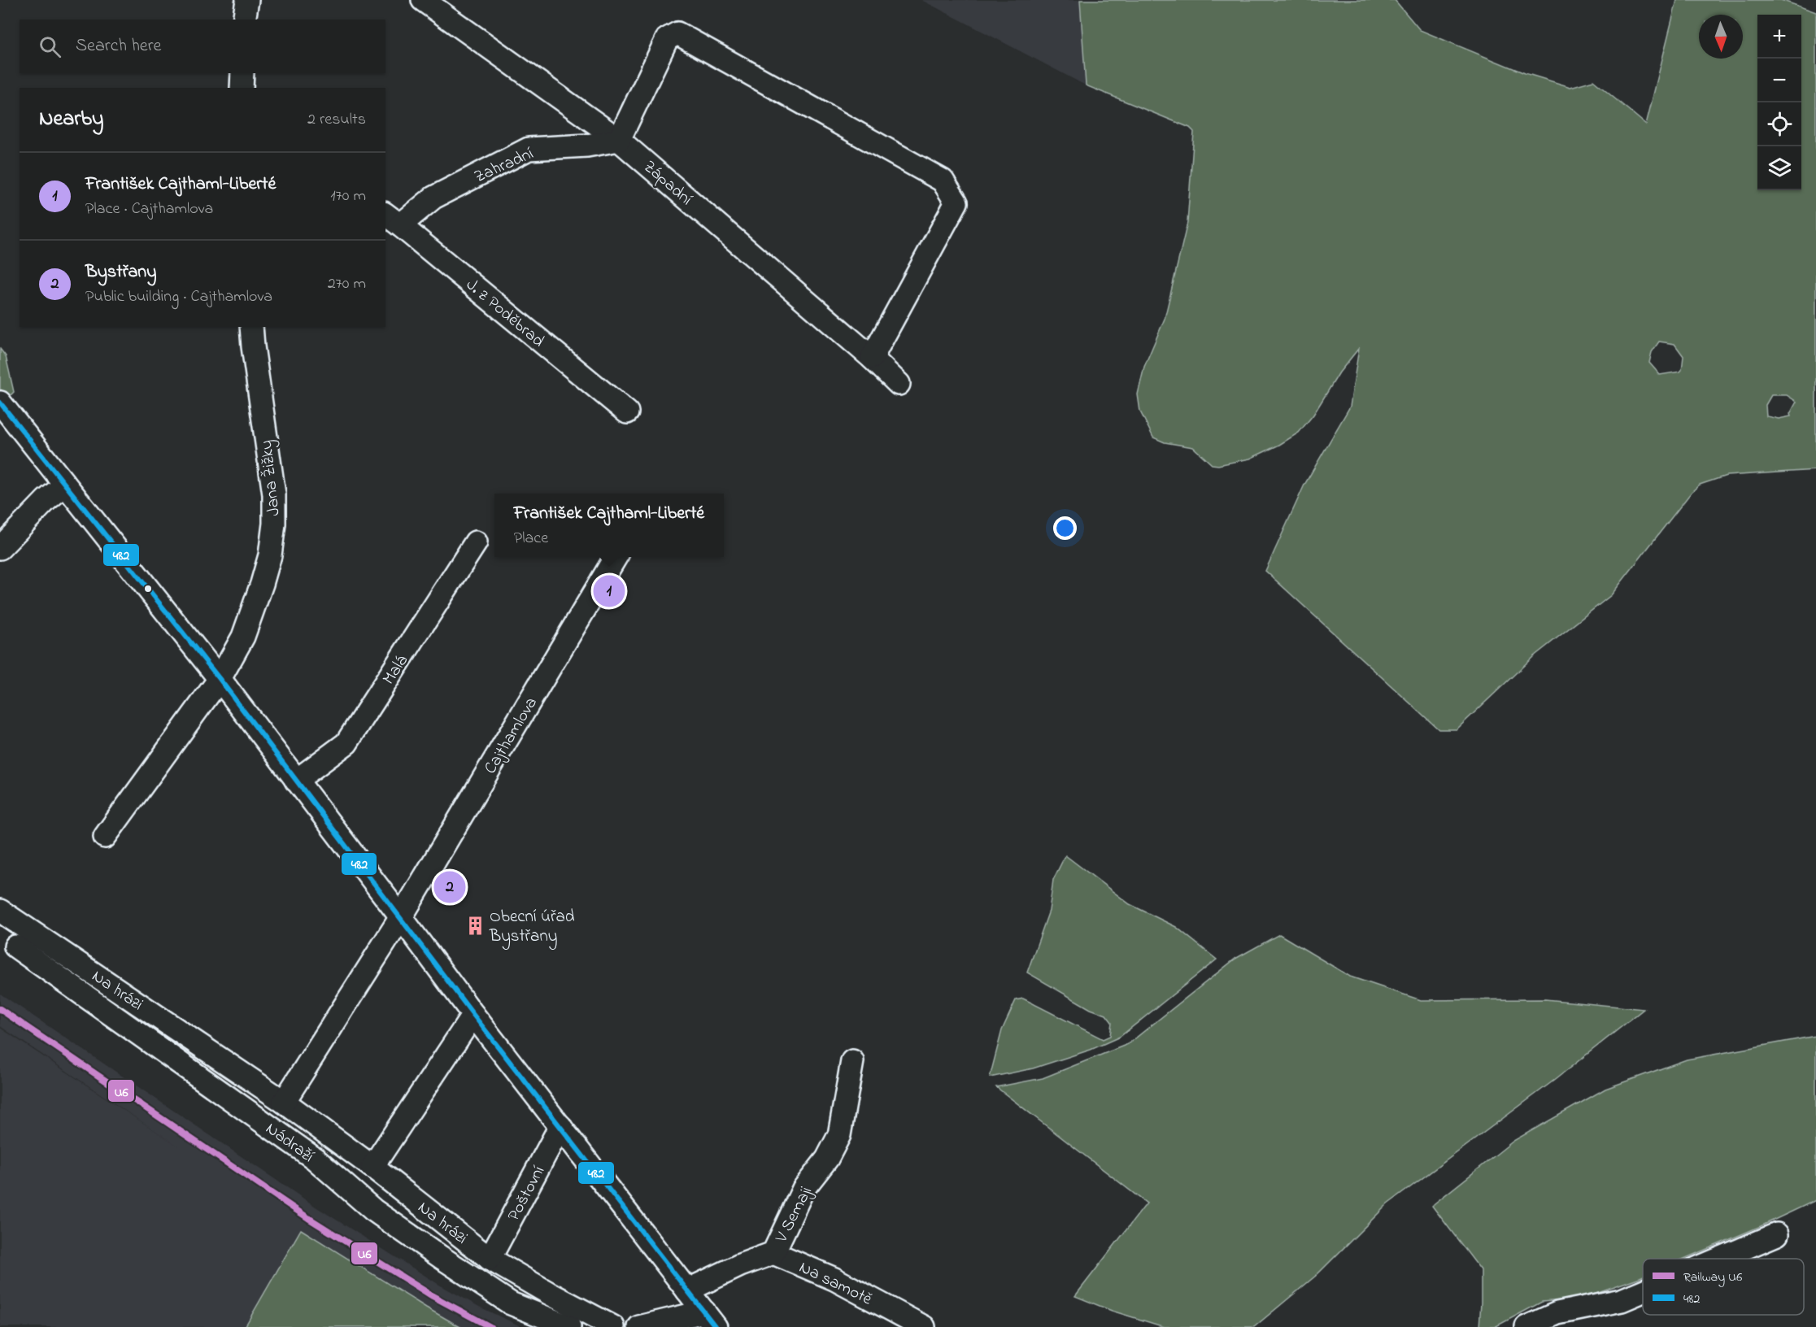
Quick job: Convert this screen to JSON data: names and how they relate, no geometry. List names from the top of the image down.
{
  "streets": {
    "street": [
      "Zahradní",
      "Západní",
      "J. z Poděbrad",
      "Jana Žižky",
      "Malá",
      "Cajthamlova",
      "Na hrázi",
      "Nádraží",
      "Poštovní",
      "V Semaji",
      "Na samotě"
    ]
  },
  "crossings": [
    ["Zahradní", "Západní"],
    ["Zahradní", "J. z Poděbrad"],
    ["Na hrázi", "Poštovní"],
    ["V Semaji", "Na samotě"]
  ],
  "places": {
    "building": ["Obecní úřad Bystřany"]
  },
  "lines": ["transit line 482", "rail line U6"],
  "legend": ["Railway U6", "482"],
  "north": "bottom",
  "page": {
    "map_buttons": ["+", "−"],
    "search": "Search here",
    "heading": ["Nearby", "2 results"],
    "list": [
      {
        "mark": "1",
        "name": "František Cajthaml-Liberté",
        "note": "Place · Cajthamlova",
        "value": "170 m"
      },
      {
        "mark": "2",
        "name": "Bystřany",
        "note": "Public building · Cajthamlova",
        "value": "270 m"
      }
    ],
    "popup": ["František Cajthaml-Liberté", "Place"],
    "pins": ["1", "2"]
  }
}
